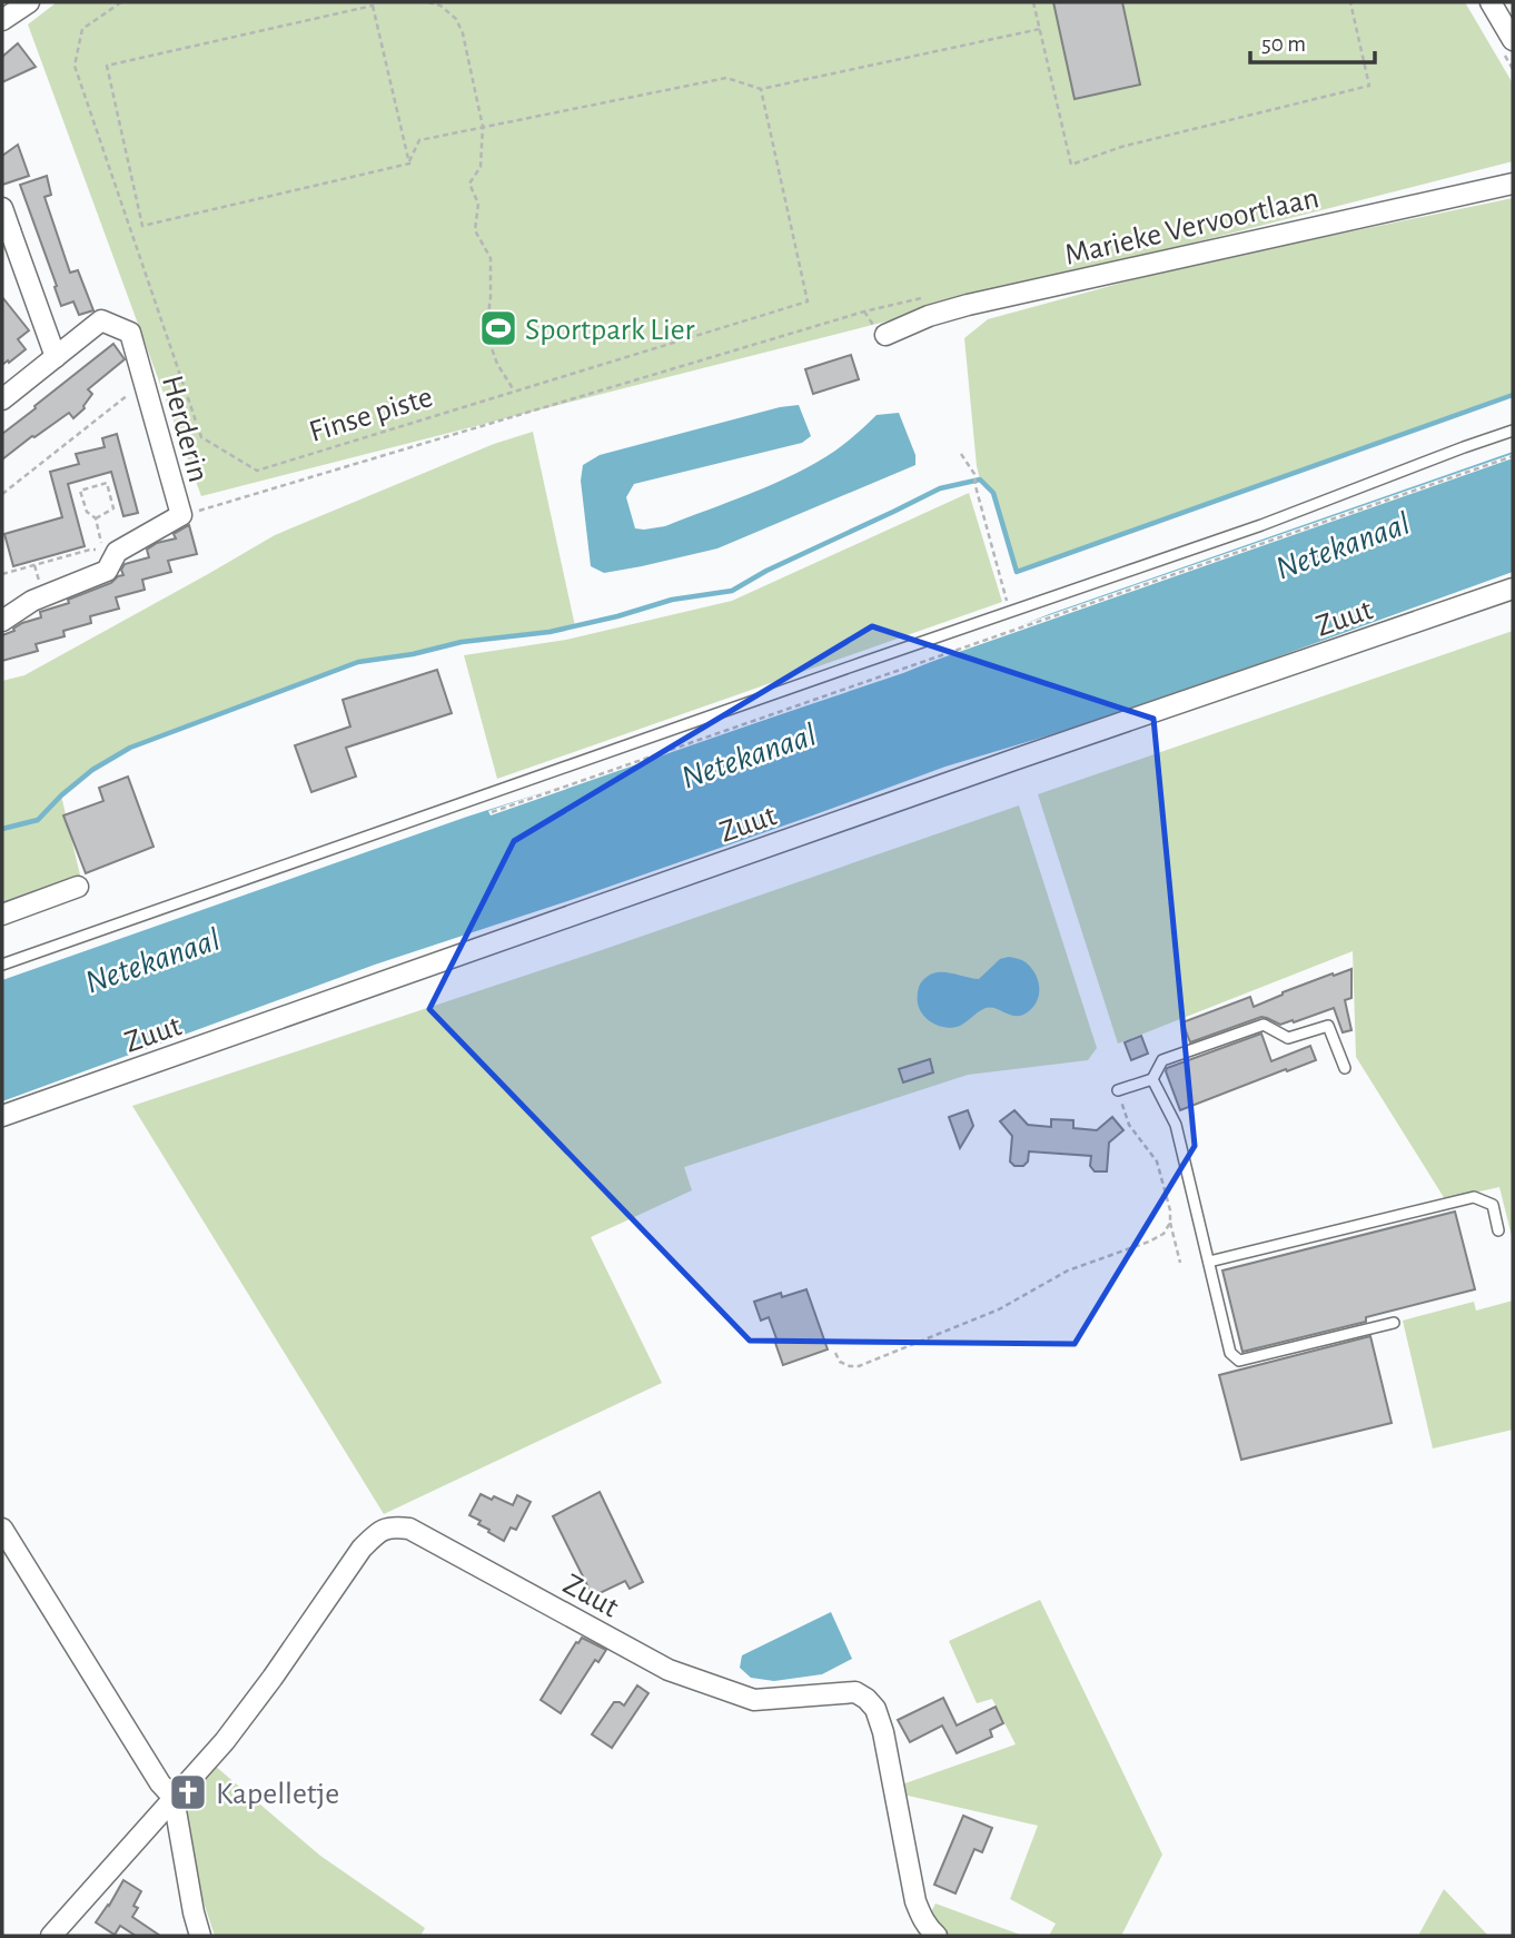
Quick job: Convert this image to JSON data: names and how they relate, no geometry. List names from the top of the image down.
{
  "streets": {
    "street": ["Marieke Vervoortlaan", "Herderin", "Zuut"],
    "path": ["Finse piste"]
  },
  "water": ["Netekanaal"],
  "places": {
    "sports": ["Sportpark Lier"],
    "church": ["Kapelletje"]
  },
  "scale_bar": "50 m"
}
